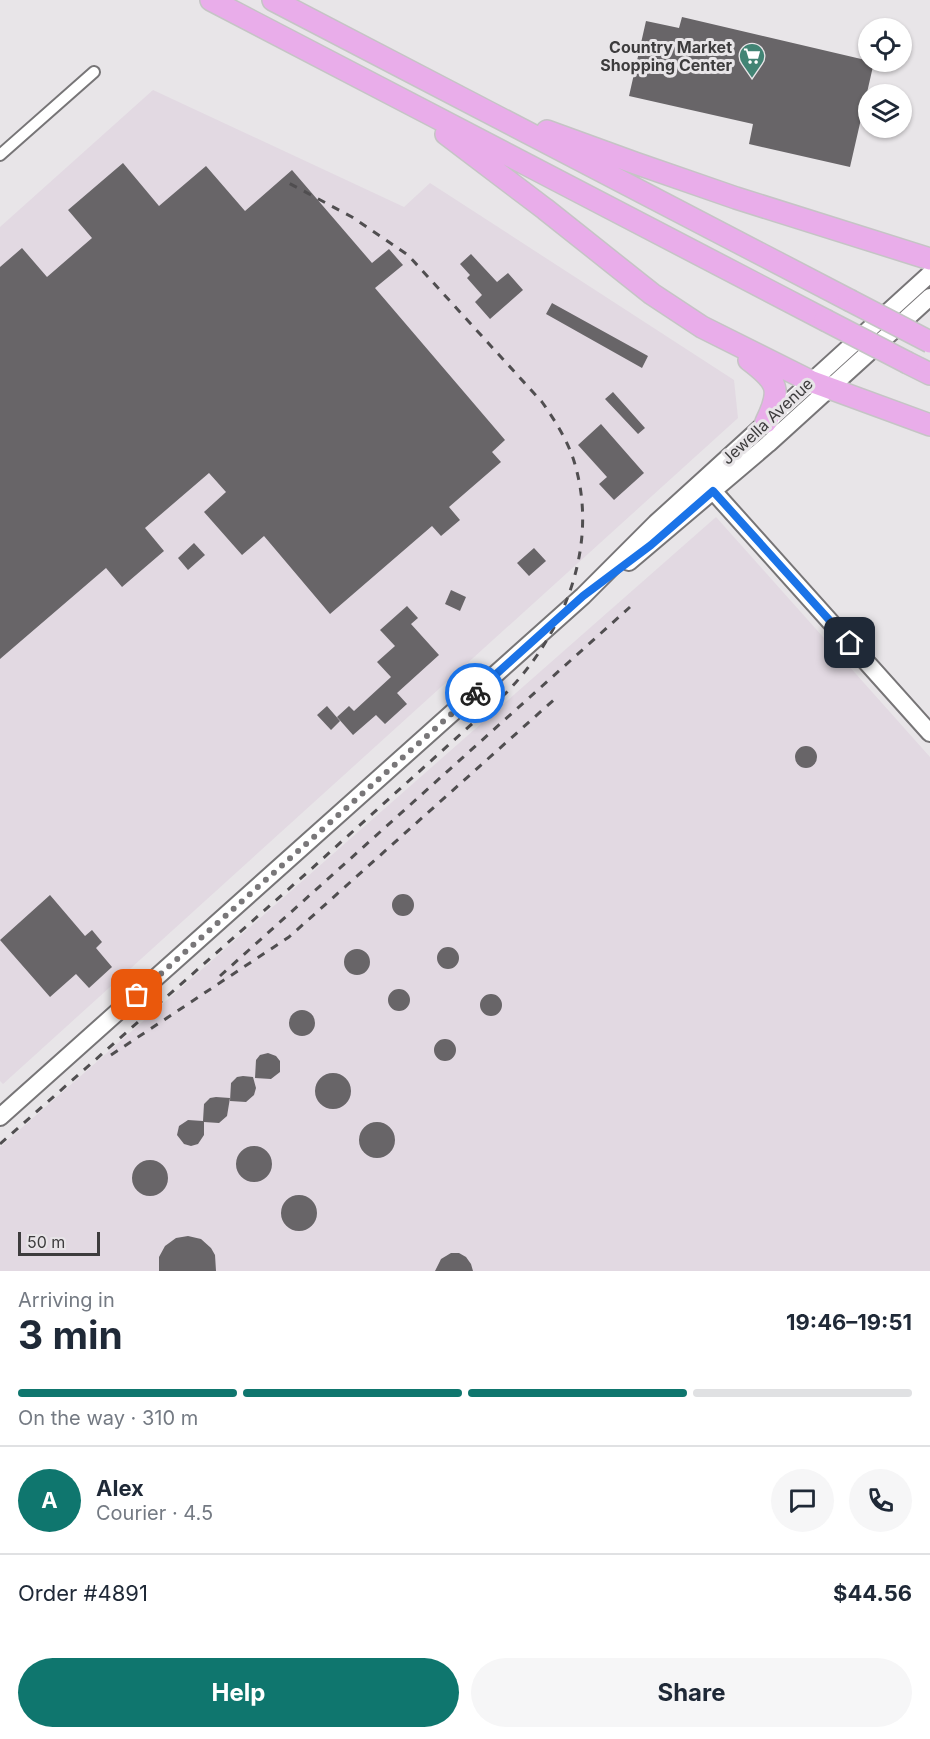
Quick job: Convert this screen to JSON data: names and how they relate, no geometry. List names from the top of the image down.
{
  "streets": {
    "main road": ["Jewella Avenue"]
  },
  "places": {
    "supermarket": ["Country Market Shopping Center"]
  },
  "scale_bar": "50 m",
  "page": {
    "scale": "50 m",
    "heading": ["3 min", "Arriving in", "19:46–19:51"],
    "panel": [
      "Alex",
      "Courier · 4.5",
      "Order #4891",
      "$44.56"
    ],
    "bar": "On the way · 310 m",
    "round": "A",
    "buttons": ["Help", "Share"]
  }
}
